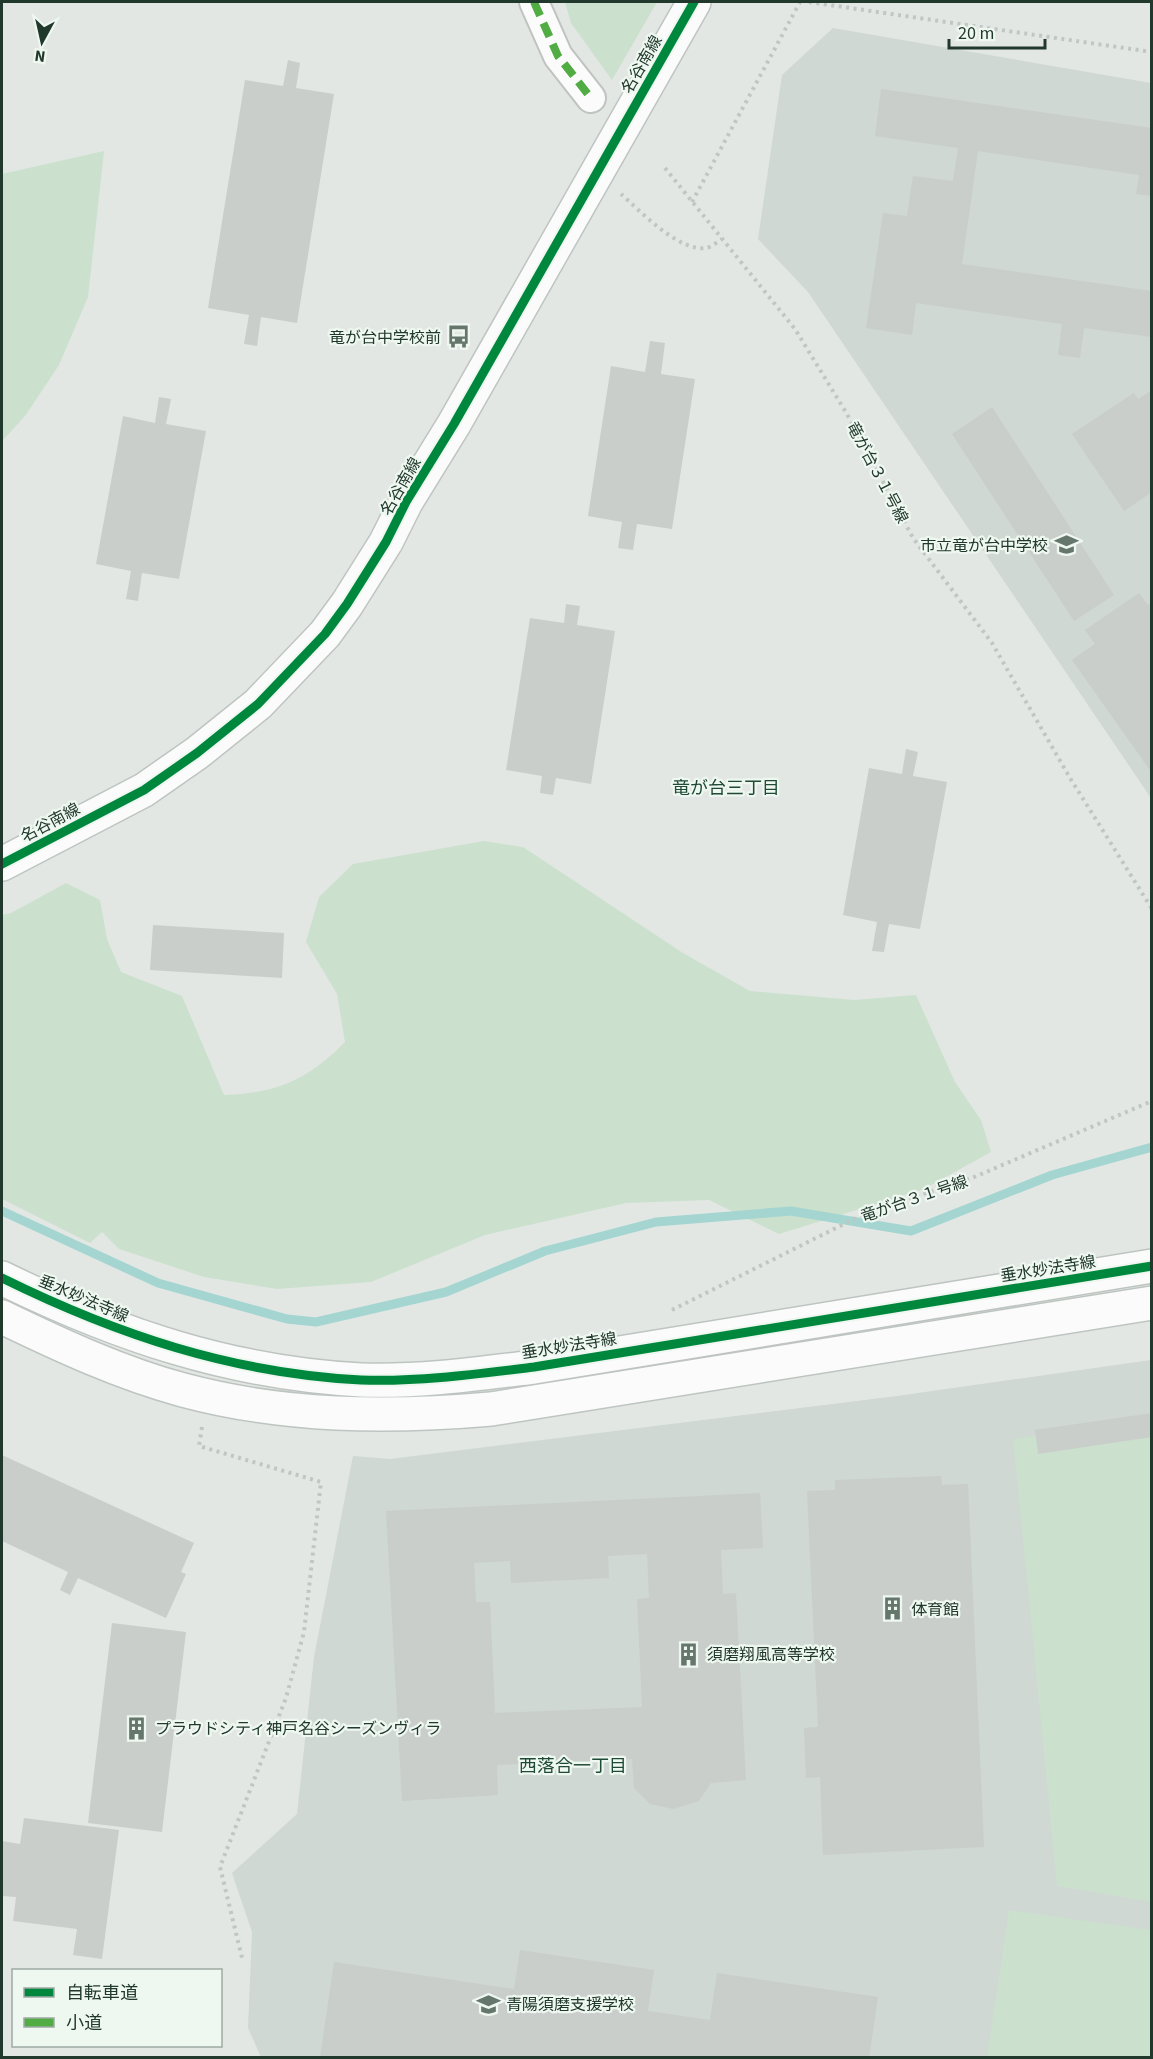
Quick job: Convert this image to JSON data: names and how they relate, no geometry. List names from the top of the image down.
{
  "streets": {
    "street": ["名谷南線", "垂水妙法寺線"],
    "path": ["竜が台３１号線"]
  },
  "districts": ["竜が台三丁目", "西落合一丁目"],
  "places": {
    "bus stop": ["竜が台中学校前"],
    "school or university": ["市立竜が台中学校", "青陽須磨支援学校"],
    "building": ["体育館", "須磨翔風高等学校", "プラウドシティ神戸名谷シーズンヴィラ"]
  },
  "legend": ["自転車道", "小道"],
  "scale_bar": "20 m",
  "north": "bottom"
}
